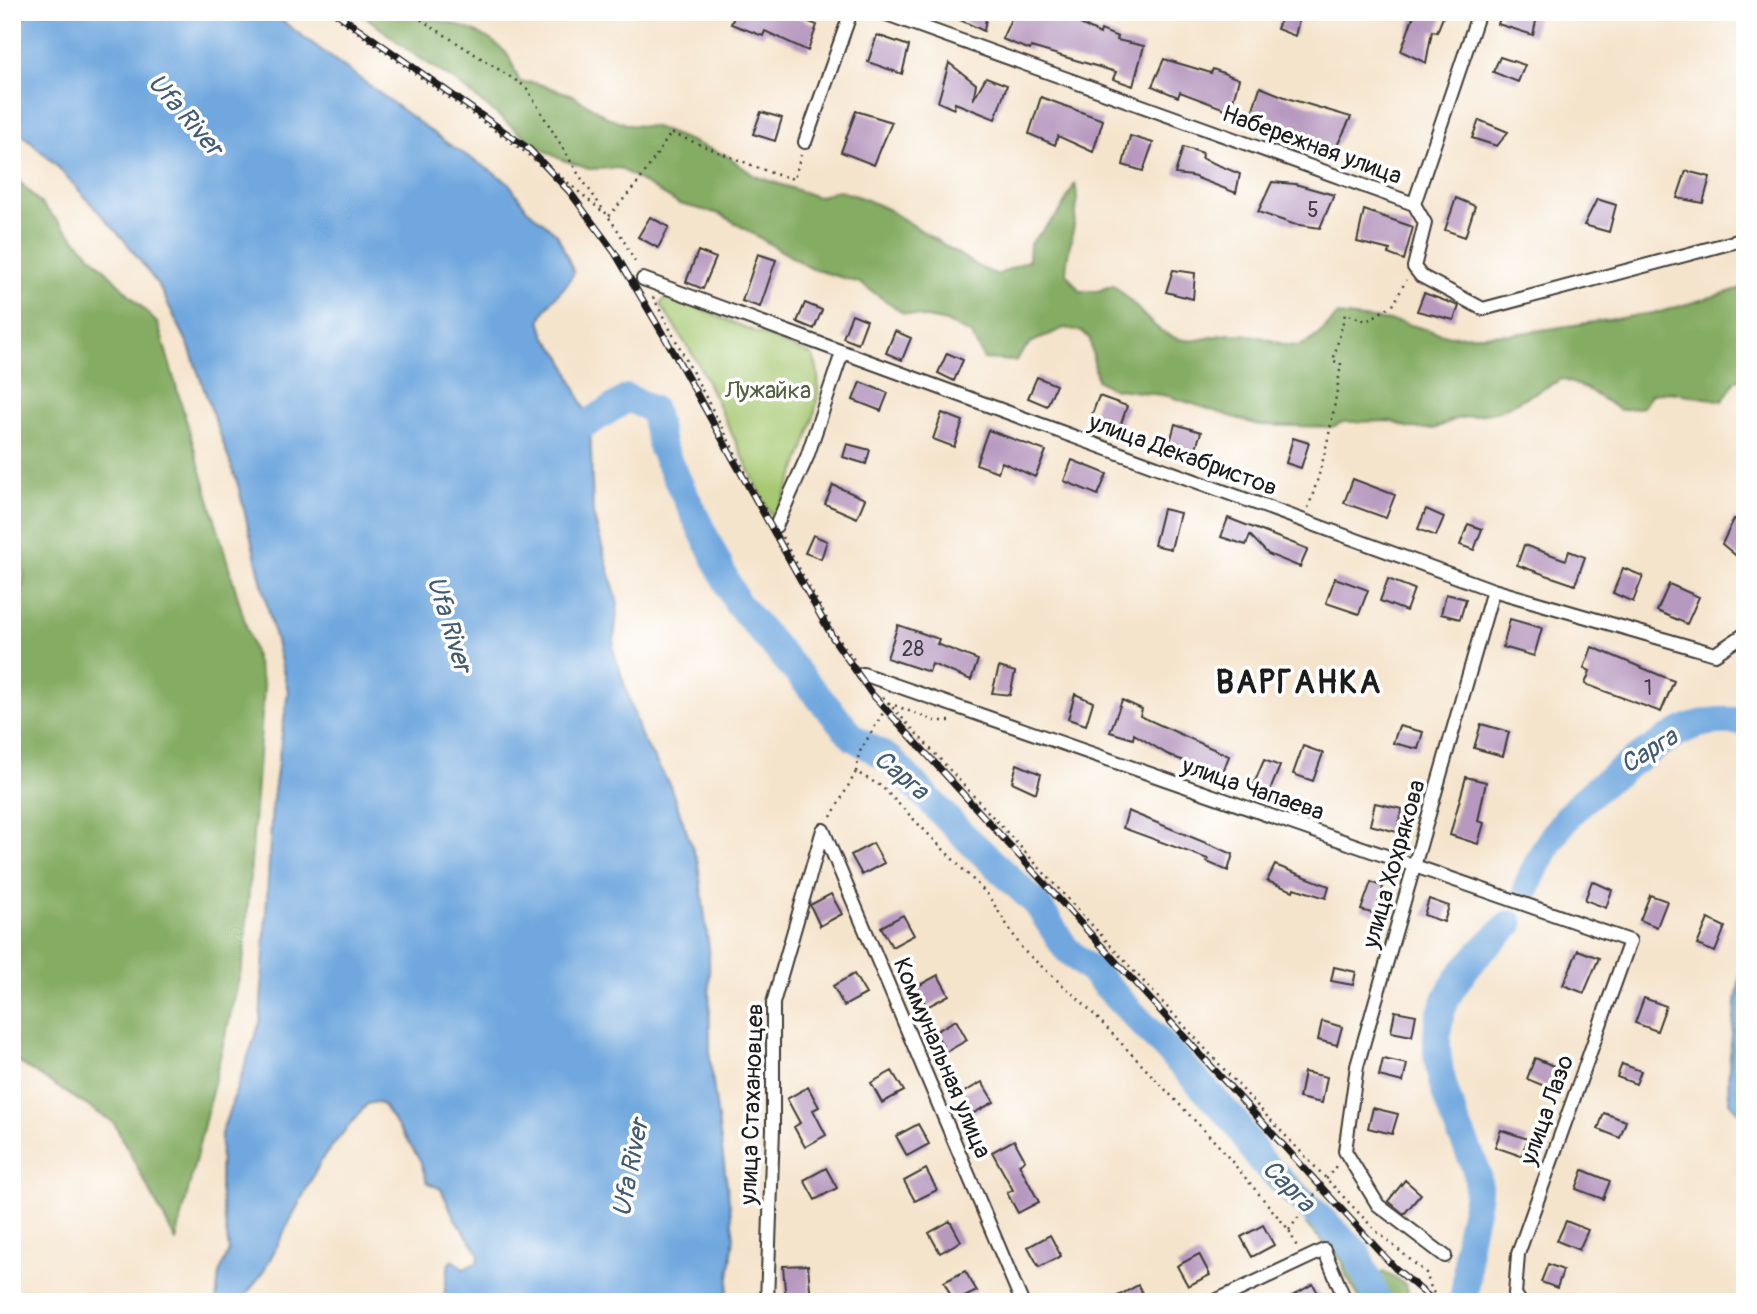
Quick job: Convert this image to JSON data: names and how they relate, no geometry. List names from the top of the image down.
{
  "streets": {
    "street": [
      "Набережная улица",
      "улица Декабристов",
      "улица Чапаева",
      "улица Хохрякова",
      "Коммунальная улица",
      "улица Стахановцев",
      "улица Лазо"
    ]
  },
  "crossings": [
    ["улица Декабристов", "улица Хохрякова"],
    ["улица Чапаева", "улица Хохрякова"],
    ["улица Чапаева", "улица Лазо"],
    ["Коммунальная улица", "улица Стахановцев"]
  ],
  "districts": ["ВАРГАНКА"],
  "water": ["Ufa River", "Сарга"],
  "parks": ["Лужайка"],
  "house_numbers": ["5", "28", "1"]
}
